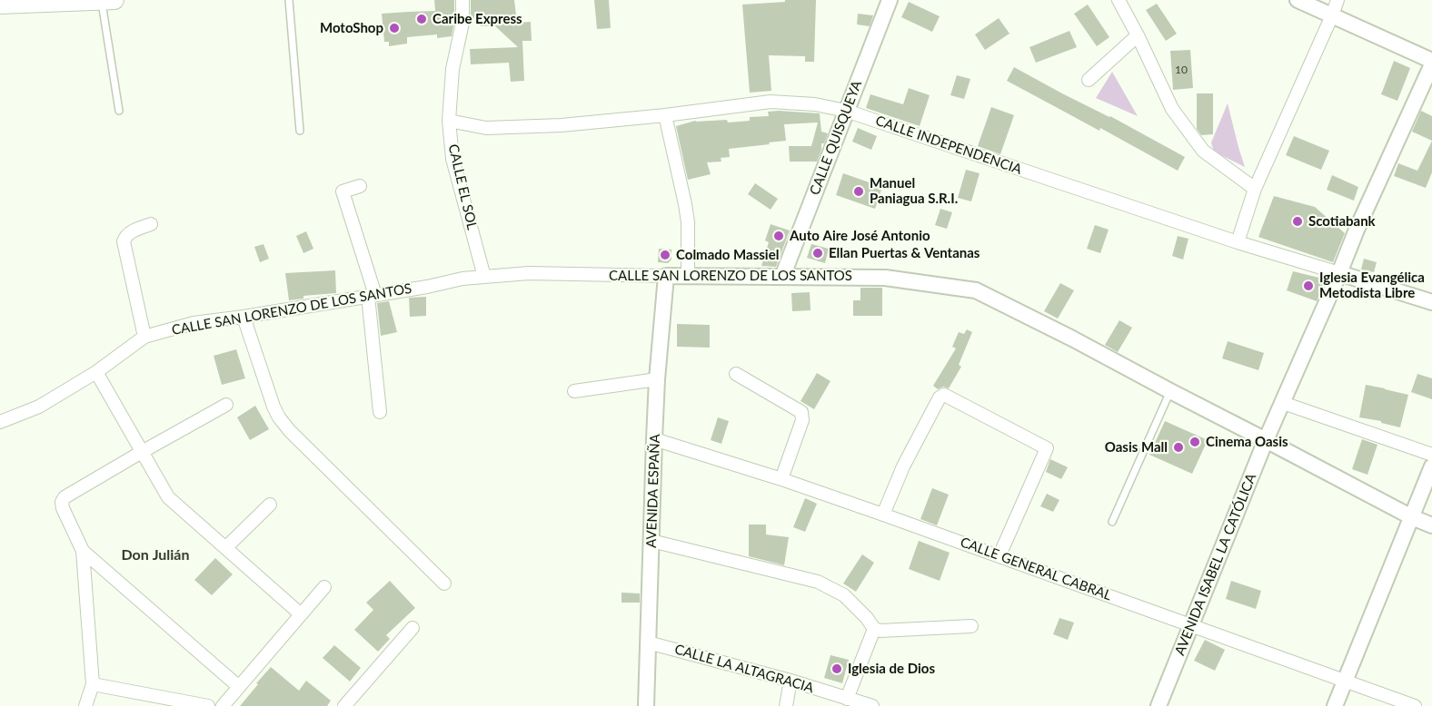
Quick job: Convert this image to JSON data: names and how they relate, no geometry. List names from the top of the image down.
{
  "streets": {
    "street": [
      "CALLE QUISQUEYA",
      "CALLE INDEPENDENCIA",
      "CALLE EL SOL",
      "CALLE SAN LORENZO DE LOS SANTOS",
      "AVENIDA ESPAÑA",
      "AVENIDA ISABEL LA CATÓLICA",
      "CALLE GENERAL CABRAL",
      "CALLE LA ALTAGRACIA"
    ]
  },
  "crossings": [
    ["CALLE QUISQUEYA", "CALLE INDEPENDENCIA"],
    ["CALLE QUISQUEYA", "CALLE SAN LORENZO DE LOS SANTOS"],
    ["CALLE INDEPENDENCIA", "CALLE EL SOL"],
    ["CALLE INDEPENDENCIA", "AVENIDA ISABEL LA CATÓLICA"],
    ["CALLE EL SOL", "CALLE SAN LORENZO DE LOS SANTOS"],
    ["CALLE SAN LORENZO DE LOS SANTOS", "AVENIDA ESPAÑA"],
    ["CALLE SAN LORENZO DE LOS SANTOS", "AVENIDA ISABEL LA CATÓLICA"],
    ["AVENIDA ESPAÑA", "CALLE GENERAL CABRAL"],
    ["AVENIDA ESPAÑA", "CALLE LA ALTAGRACIA"],
    ["AVENIDA ISABEL LA CATÓLICA", "CALLE GENERAL CABRAL"]
  ],
  "districts": ["Don Julián"],
  "places": [
    "Caribe Express",
    "MotoShop",
    "Manuel Paniagua S.R.I.",
    "Scotiabank",
    "Auto Aire José Antonio",
    "Ellan Puertas & Ventanas",
    "Colmado Massiel",
    "Iglesia Evangélica Metodista Libre",
    "Cinema Oasis",
    "Oasis Mall",
    "Iglesia de Dios"
  ],
  "house_numbers": ["10"]
}
